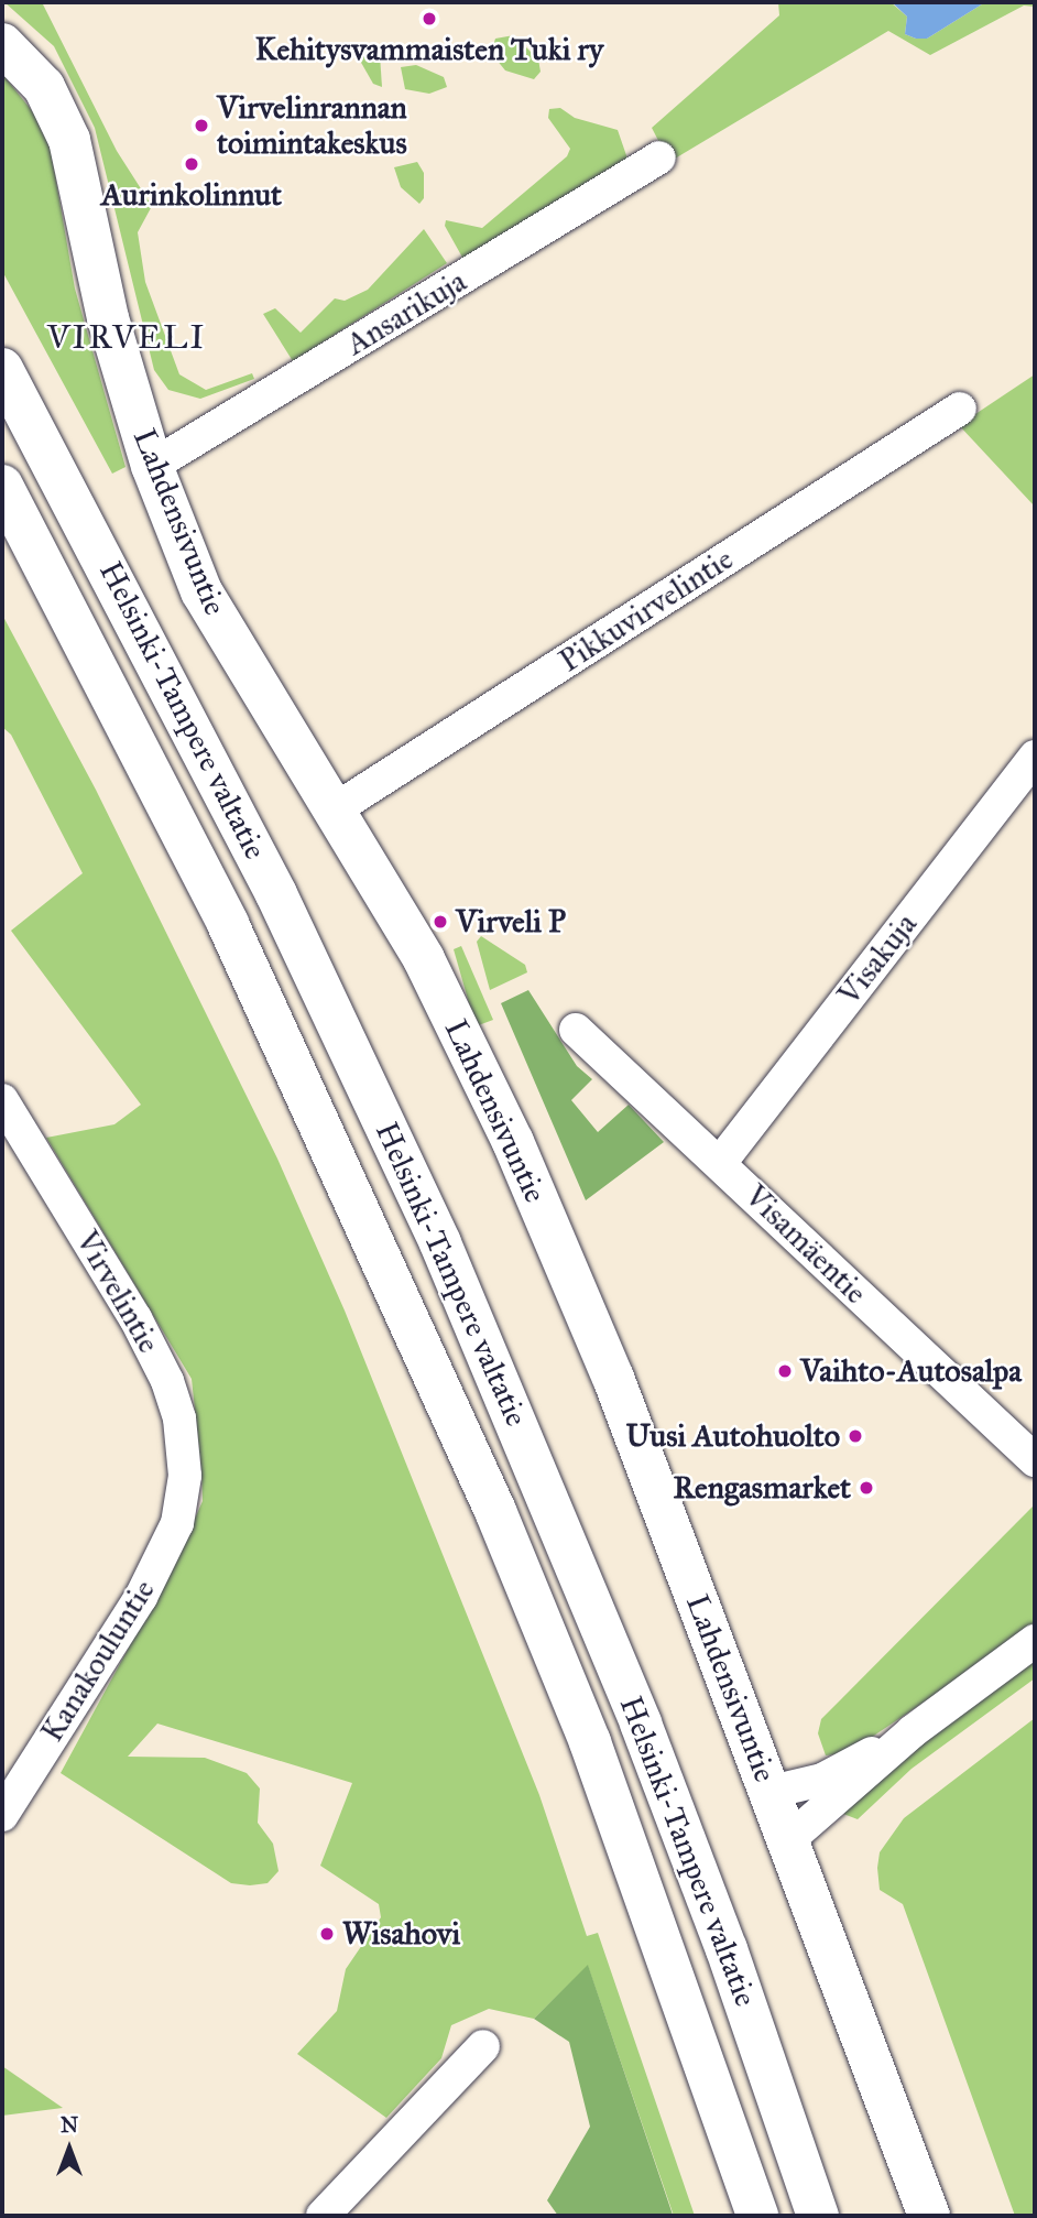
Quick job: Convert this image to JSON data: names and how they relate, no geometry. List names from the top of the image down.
{
  "streets": {
    "main road": ["Lahdensivuntie", "Helsinki-Tampere valtatie"],
    "street": [
      "Ansarikuja",
      "Pikkuvirvelintie",
      "Visakuja",
      "Visamäentie",
      "Virvelintie",
      "Kanakouluntie"
    ]
  },
  "crossings": [
    ["Ansarikuja", "Lahdensivuntie"],
    ["Lahdensivuntie", "Pikkuvirvelintie"],
    ["Visakuja", "Visamäentie"],
    ["Virvelintie", "Kanakouluntie"]
  ],
  "districts": ["VIRVELI"],
  "places": [
    "Kehitysvammaisten Tuki ry",
    "Virvelinrannan toimintakeskus",
    "Aurinkolinnut",
    "Virveli P",
    "Vaihto-Autosalpa",
    "Uusi Autohuolto",
    "Rengasmarket",
    "Wisahovi"
  ],
  "north": "top"
}
